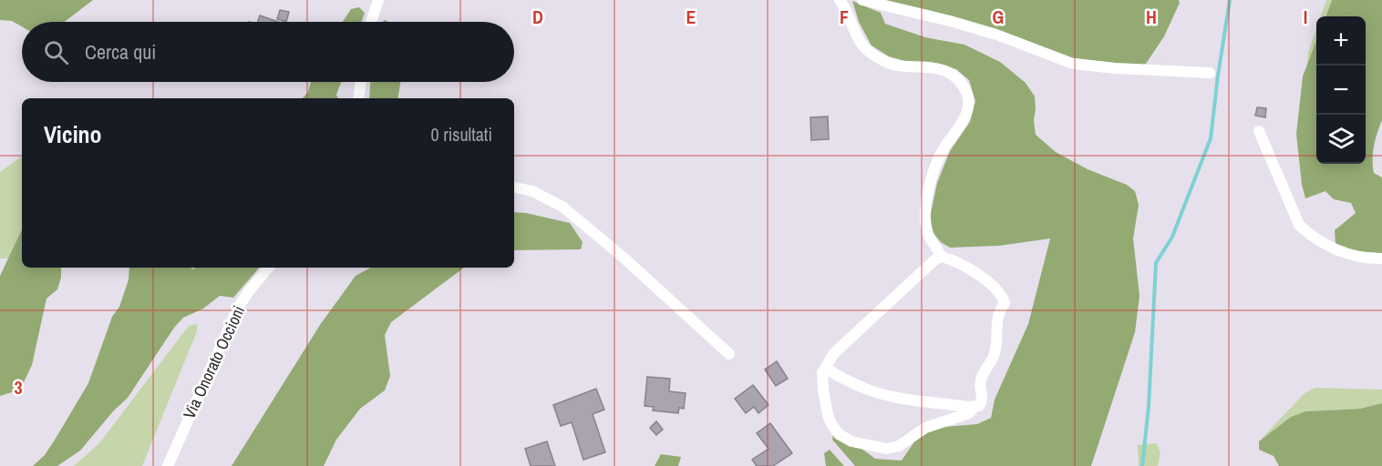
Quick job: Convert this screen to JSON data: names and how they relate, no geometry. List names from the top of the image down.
{
  "streets": {
    "street": ["Via Onorato Occioni"]
  },
  "page": {
    "map_buttons": ["+", "−"],
    "search": "Cerca qui",
    "heading": ["Vicino", "0 risultati"]
  },
  "grid": {
    "columns": [
      "D",
      "E",
      "F",
      "G",
      "H",
      "I"
    ],
    "rows": ["3"]
  }
}
